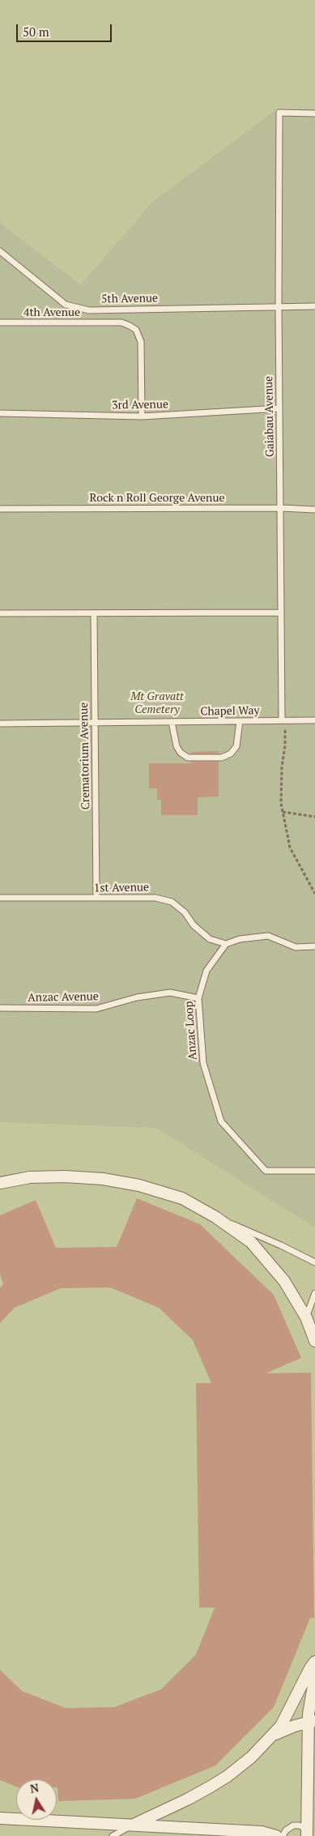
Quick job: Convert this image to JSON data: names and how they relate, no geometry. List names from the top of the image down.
{
  "streets": {
    "lane": [
      "5th Avenue",
      "4th Avenue",
      "3rd Avenue",
      "Gaiabau Avenue",
      "Rock n Roll George Avenue",
      "Chapel Way",
      "Crematorium Avenue",
      "1st Avenue",
      "Anzac Avenue",
      "Anzac Loop"
    ]
  },
  "crossings": [
    ["5th Avenue", "Gaiabau Avenue"],
    ["4th Avenue", "3rd Avenue"],
    ["3rd Avenue", "Gaiabau Avenue"],
    ["Gaiabau Avenue", "Rock n Roll George Avenue"],
    ["Gaiabau Avenue", "Chapel Way"],
    ["Chapel Way", "Crematorium Avenue"],
    ["Crematorium Avenue", "1st Avenue"],
    ["1st Avenue", "Anzac Loop"],
    ["Anzac Avenue", "Anzac Loop"]
  ],
  "parks": ["Mt Gravatt Cemetery"],
  "scale_bar": "50 m",
  "north": "top"
}
